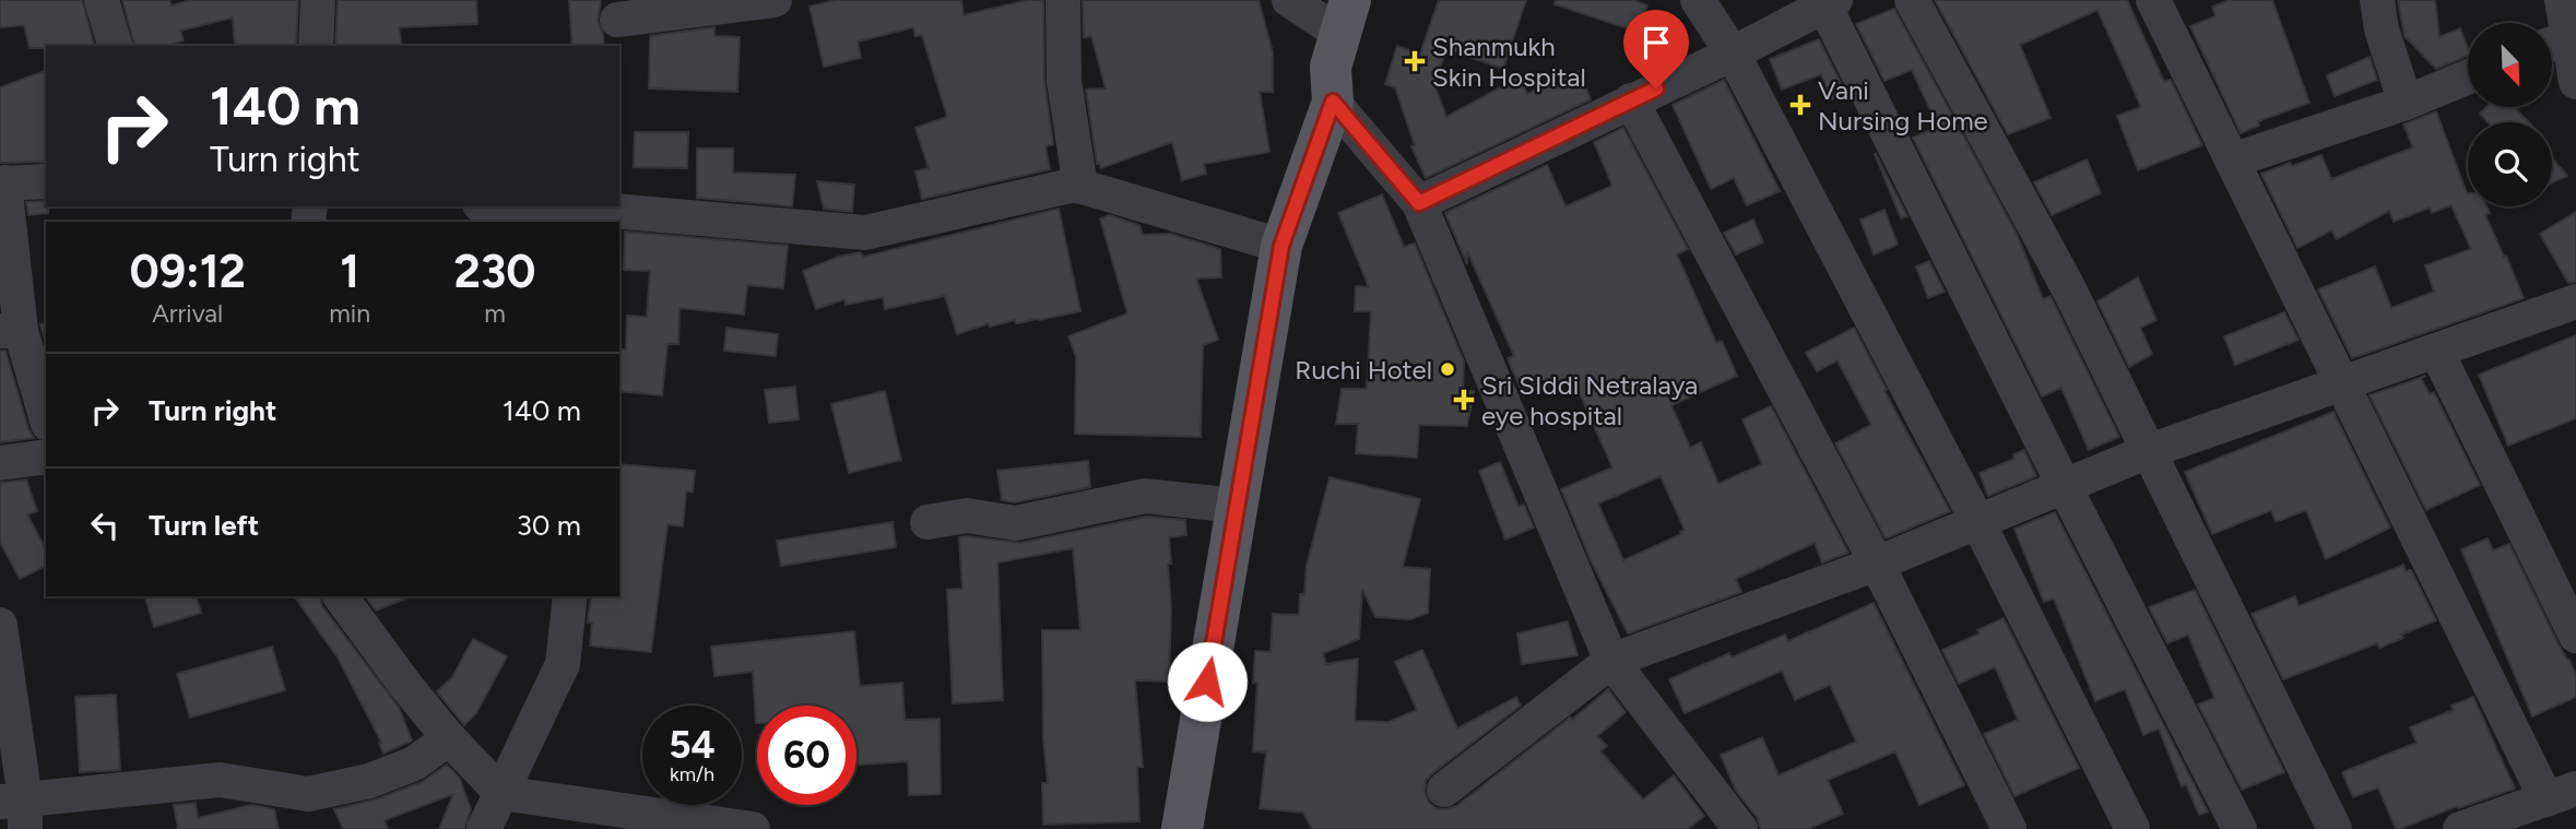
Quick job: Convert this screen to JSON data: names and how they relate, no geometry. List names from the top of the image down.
{
  "places": {
    "health": ["Shanmukh Skin Hospital", "Vani Nursing Home", "Sri SIddi Netralaya eye hospital"],
    "other": ["Ruchi Hotel"]
  },
  "north": "bottom right",
  "page": {
    "turn": ["140 m", "Turn right"],
    "eta": [
      "09:12",
      "Arrival",
      "1",
      "min",
      "230",
      "m"
    ],
    "list": [
      {
        "name": "Turn right",
        "value": "140 m"
      },
      {
        "name": "Turn left",
        "value": "30 m"
      }
    ],
    "speed": "54 km/h",
    "limit": "60"
  }
}
